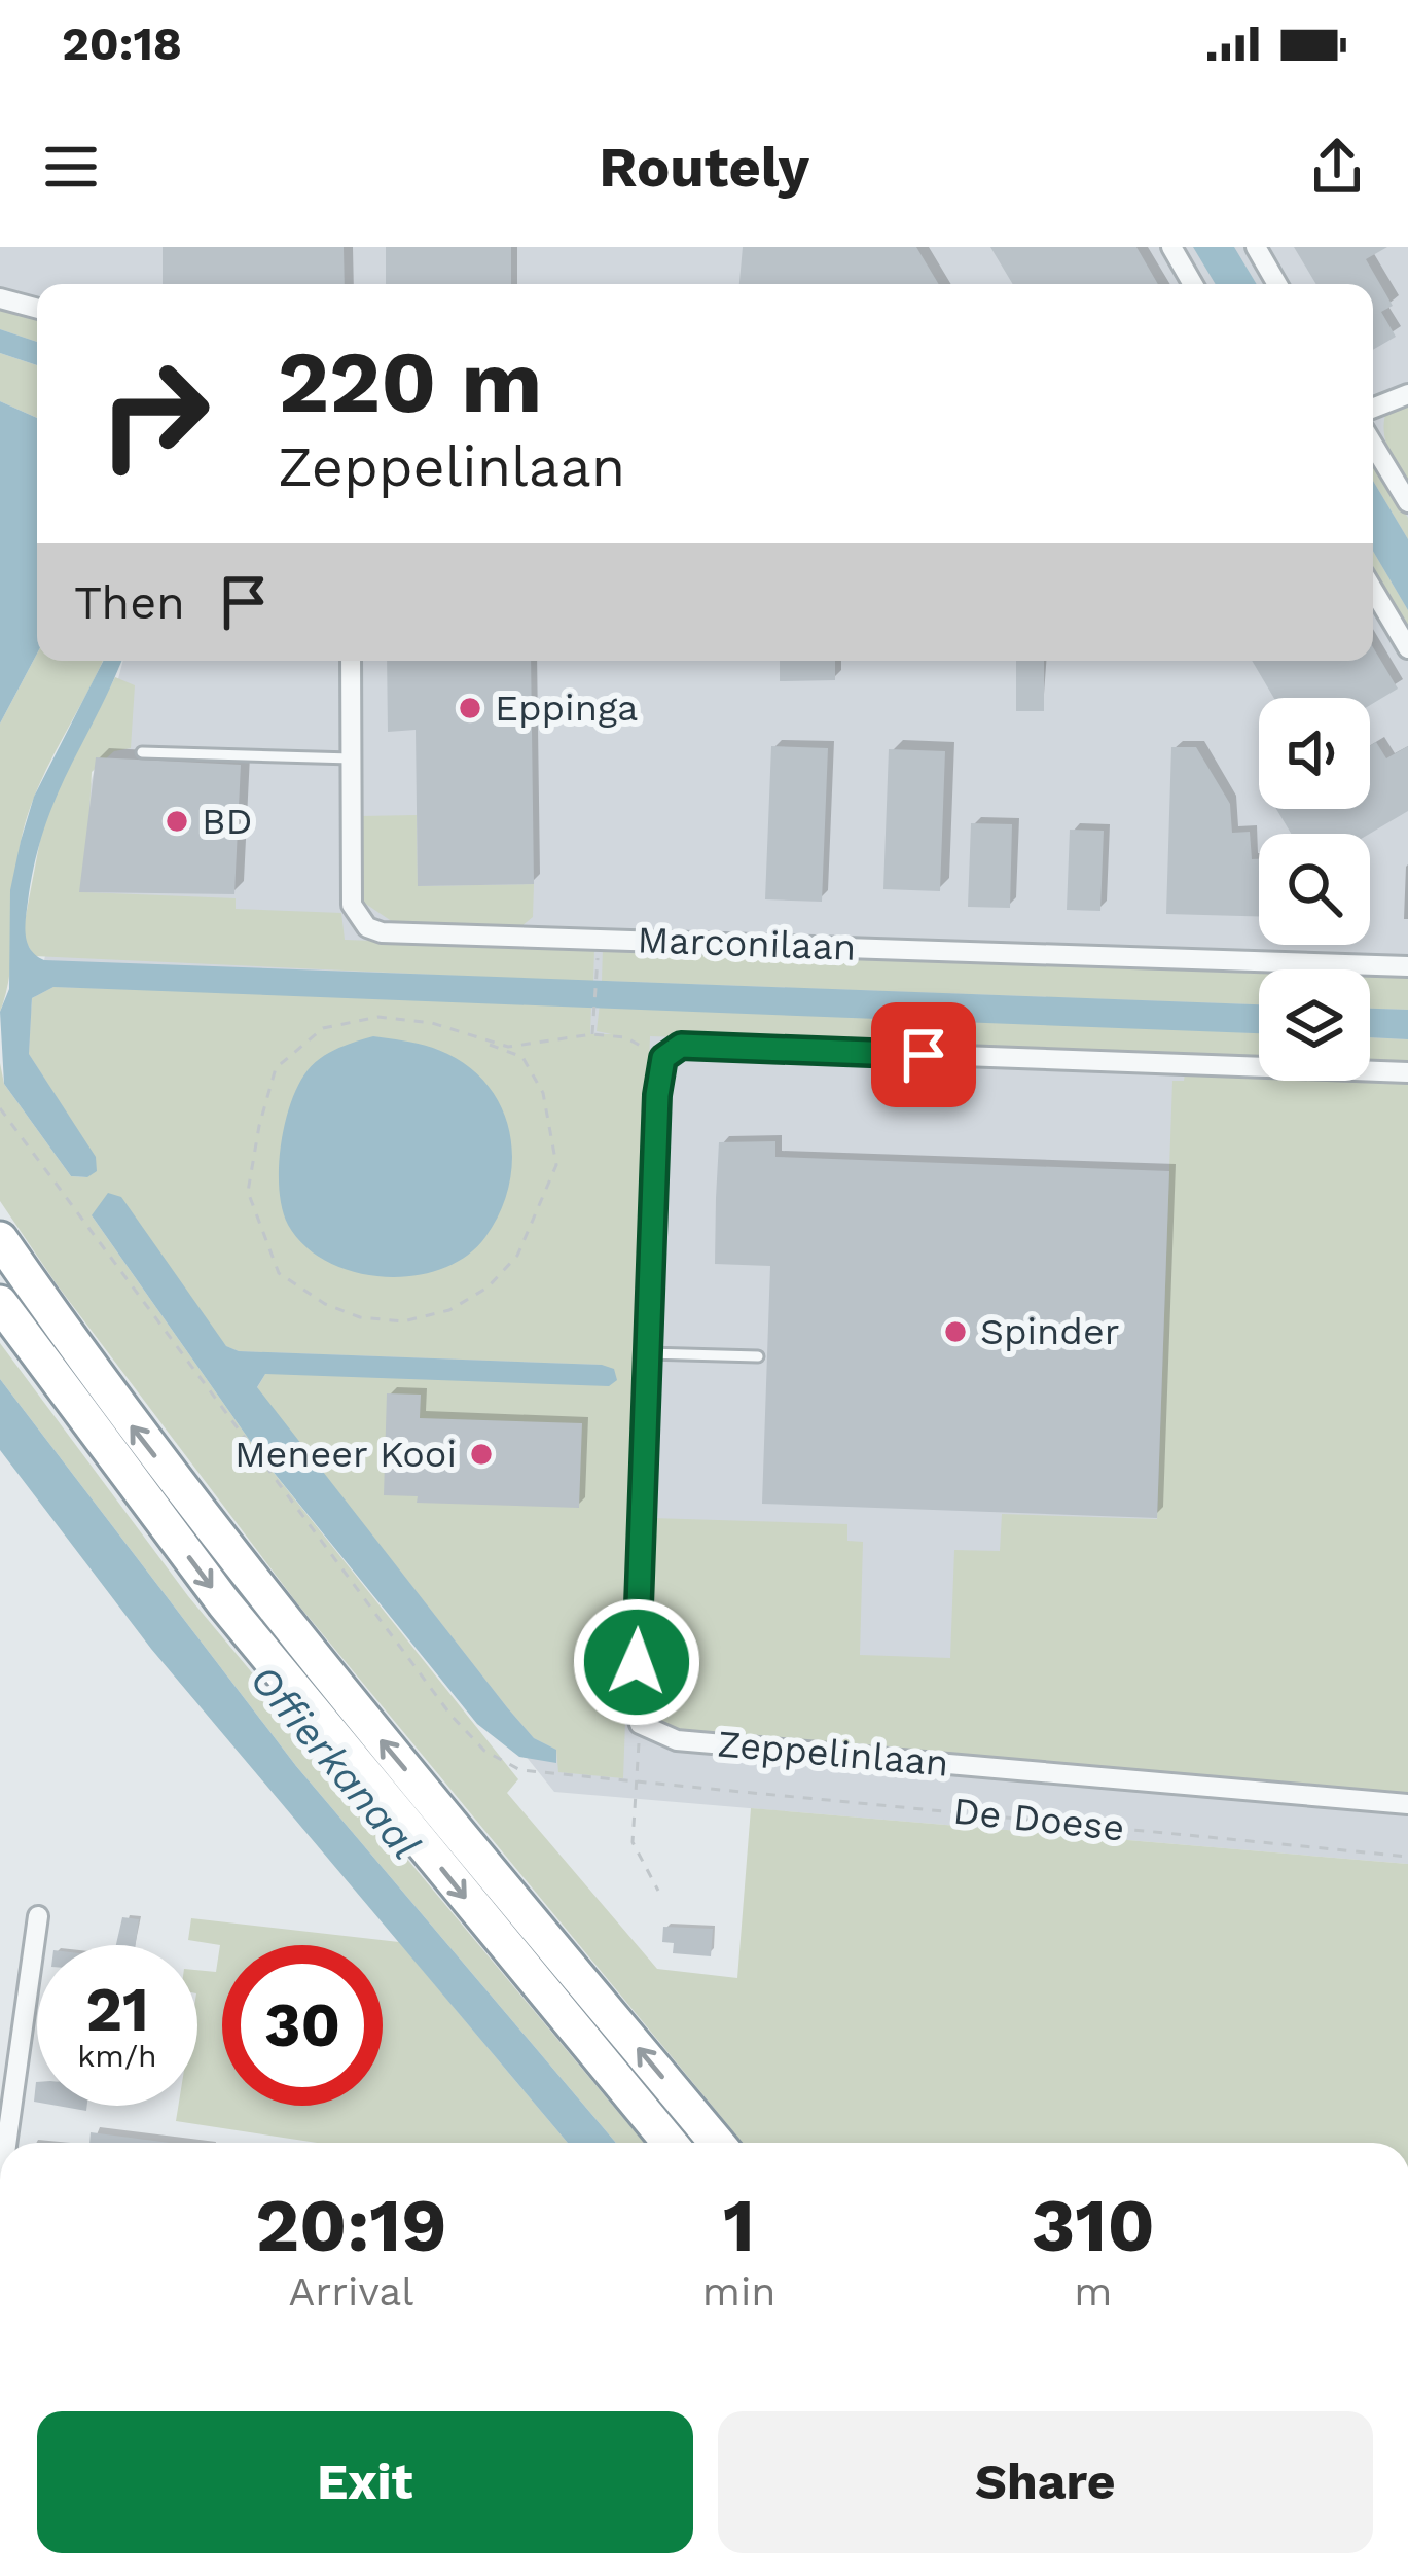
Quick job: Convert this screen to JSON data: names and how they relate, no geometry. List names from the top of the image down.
{
  "streets": {
    "street": ["Marconilaan", "Zeppelinlaan"],
    "path": ["De Doese"]
  },
  "water": ["Offierkanaal"],
  "places": [
    "Eppinga",
    "BD",
    "Spinder",
    "Meneer Kooi"
  ],
  "page": {
    "status": "20:18",
    "header": "Routely",
    "turn": ["220 m", "Zeppelinlaan"],
    "then": "Then",
    "speed": "21 km/h",
    "limit": "30",
    "eta": [
      "20:19",
      "Arrival",
      "1",
      "min",
      "310",
      "m"
    ],
    "buttons": ["Exit", "Share"]
  }
}
